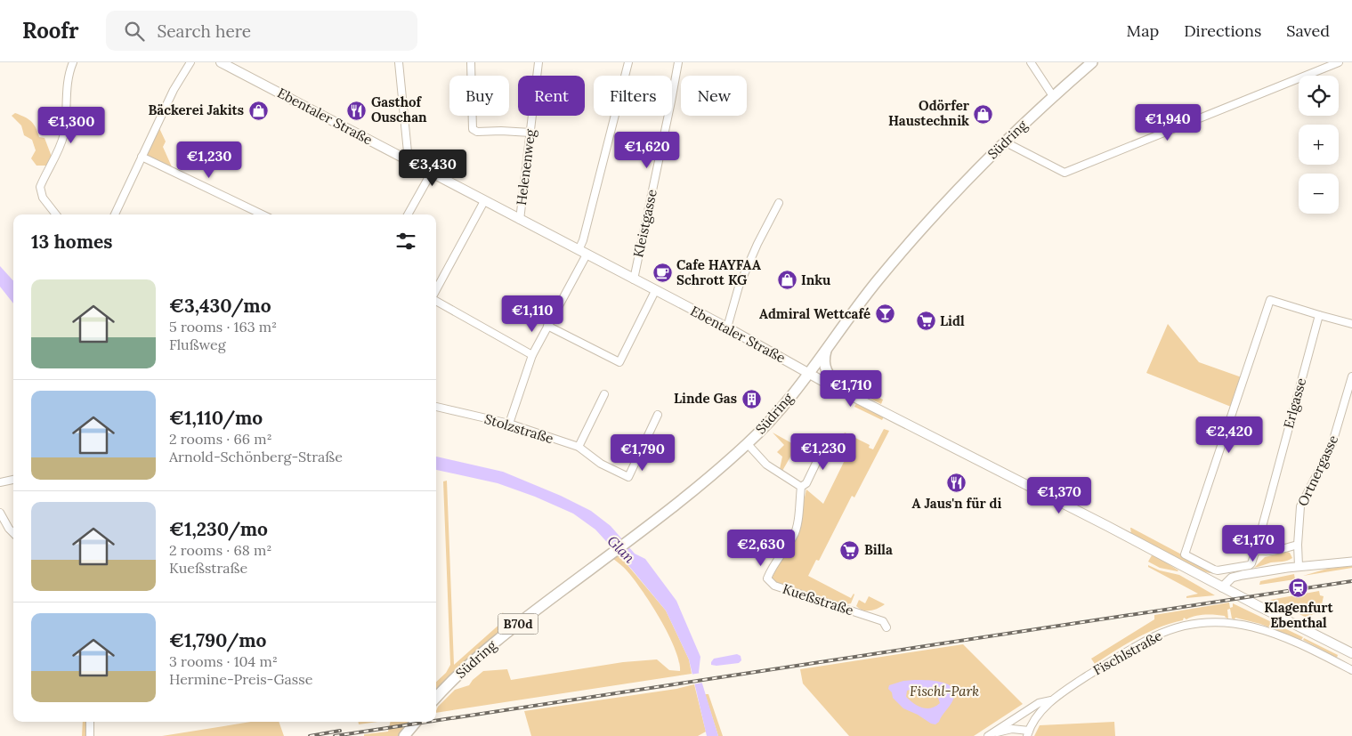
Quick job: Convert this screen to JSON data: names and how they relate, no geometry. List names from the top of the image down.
{
  "streets": {
    "main road": ["Ebentaler Straße", "Südring", "B70d"],
    "street": [
      "Helenenweg",
      "Kleistgasse",
      "Erlgasse",
      "Stolzstraße",
      "Ortnergasse",
      "Kueßstraße",
      "Fischlstraße"
    ]
  },
  "crossings": [
    ["Ebentaler Straße", "Südring"],
    ["Ebentaler Straße", "Helenenweg"],
    ["Ebentaler Straße", "Kleistgasse"]
  ],
  "water": ["Glan"],
  "parks": ["Fischl-Park"],
  "places": {
    "shop": ["Bäckerei Jakits", "Odörfer Haustechnik", "Inku"],
    "restaurant": ["Gasthof Ouschan", "A Jaus'n für di"],
    "cafe": ["Cafe HAYFAA Schrott KG"],
    "bar": ["Admiral Wettcafé"],
    "supermarket": ["Lidl", "Billa"],
    "building": ["Linde Gas"],
    "station": ["Klagenfurt Ebenthal"]
  },
  "page": {
    "header": "Roofr",
    "search": "Search here",
    "nav": ["Map", "Directions", "Saved"],
    "map_buttons": ["+", "−"],
    "chip": [
      "Buy",
      "Rent",
      "Filters",
      "New"
    ],
    "price": [
      "€1,940",
      "€1,300",
      "€1,620",
      "€1,230",
      "€3,430",
      "€1,110",
      "€1,710",
      "€2,420",
      "€1,230",
      "€1,790",
      "€1,370",
      "€1,170",
      "€2,630"
    ],
    "heading": "13 homes",
    "list": [
      {
        "name": "€3,430/mo",
        "note": "5 rooms · 163 m² · Flußweg"
      },
      {
        "name": "€1,110/mo",
        "note": "2 rooms · 66 m² · Arnold-Schönberg-Straße"
      },
      {
        "name": "€1,230/mo",
        "note": "2 rooms · 68 m² · Kueßstraße"
      },
      {
        "name": "€1,790/mo",
        "note": "3 rooms · 104 m² · Hermine-Preis-Gasse"
      }
    ]
  }
}
